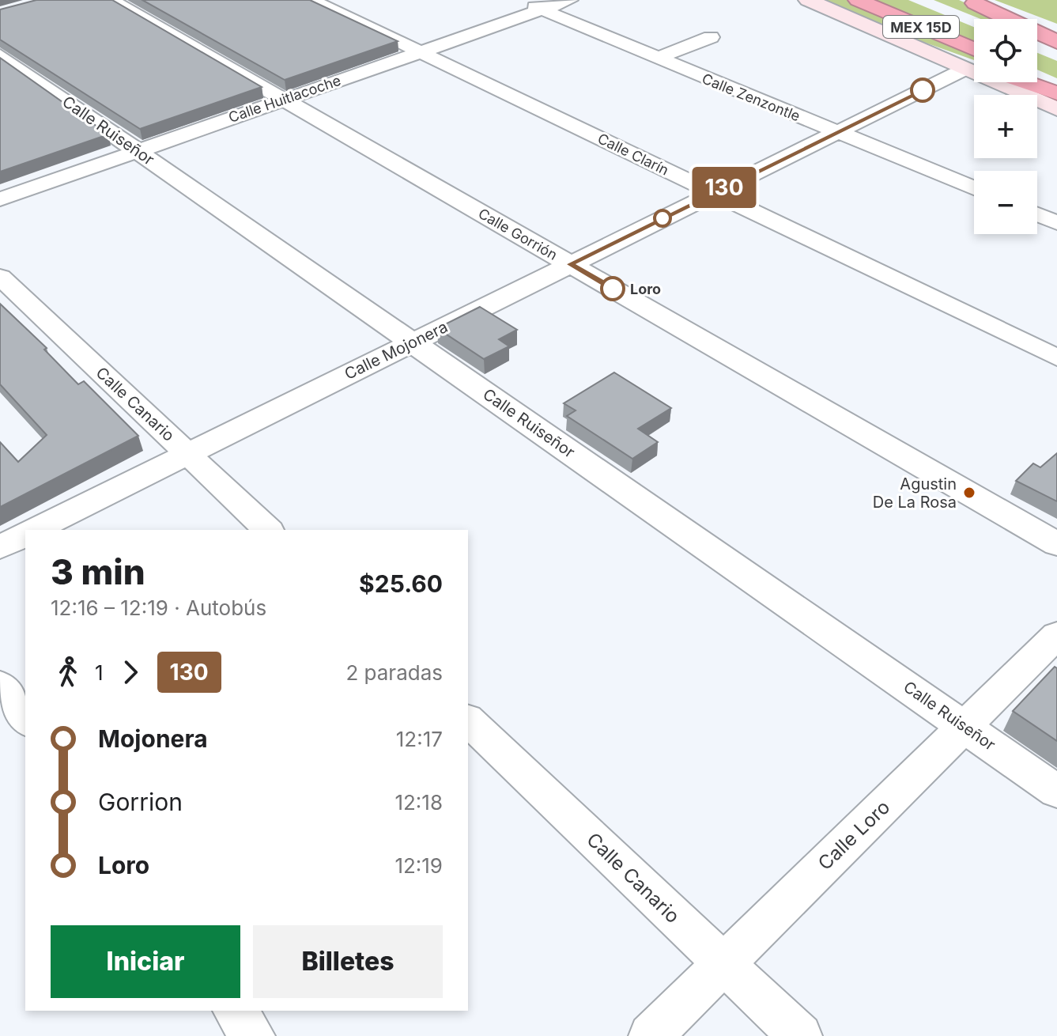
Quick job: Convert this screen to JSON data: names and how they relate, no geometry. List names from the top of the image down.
{
  "streets": {
    "highway": ["MEX 15D"],
    "street": [
      "Calle Zenzontle",
      "Calle Huitlacoche",
      "Calle Ruiseñor",
      "Calle Clarín",
      "Calle Gorrión",
      "Calle Mojonera",
      "Calle Canario",
      "Calle Loro"
    ]
  },
  "crossings": [
    ["Calle Zenzontle", "Calle Huitlacoche"],
    ["Calle Zenzontle", "Calle Mojonera"],
    ["Calle Huitlacoche", "Calle Ruiseñor"],
    ["Calle Huitlacoche", "Calle Clarín"],
    ["Calle Huitlacoche", "Calle Gorrión"],
    ["Calle Ruiseñor", "Calle Mojonera"],
    ["Calle Ruiseñor", "Calle Loro"],
    ["Calle Clarín", "Calle Mojonera"],
    ["Calle Gorrión", "Calle Mojonera"],
    ["Calle Mojonera", "Calle Canario"],
    ["Calle Canario", "Calle Loro"]
  ],
  "places": ["Loro", "Agustin De La Rosa"],
  "lines": ["bus line 130"],
  "page": {
    "on_map": "130",
    "map_buttons": ["+", "−"],
    "heading": ["3 min", "12:16 – 12:19 · Autobús", "$25.60"],
    "legs": ["1", "130", "2 paradas"],
    "list": [
      {
        "name": "Mojonera",
        "value": "12:17"
      },
      {
        "name": "Gorrion",
        "value": "12:18"
      },
      {
        "name": "Loro",
        "value": "12:19"
      }
    ],
    "buttons": ["Iniciar", "Billetes"]
  }
}
